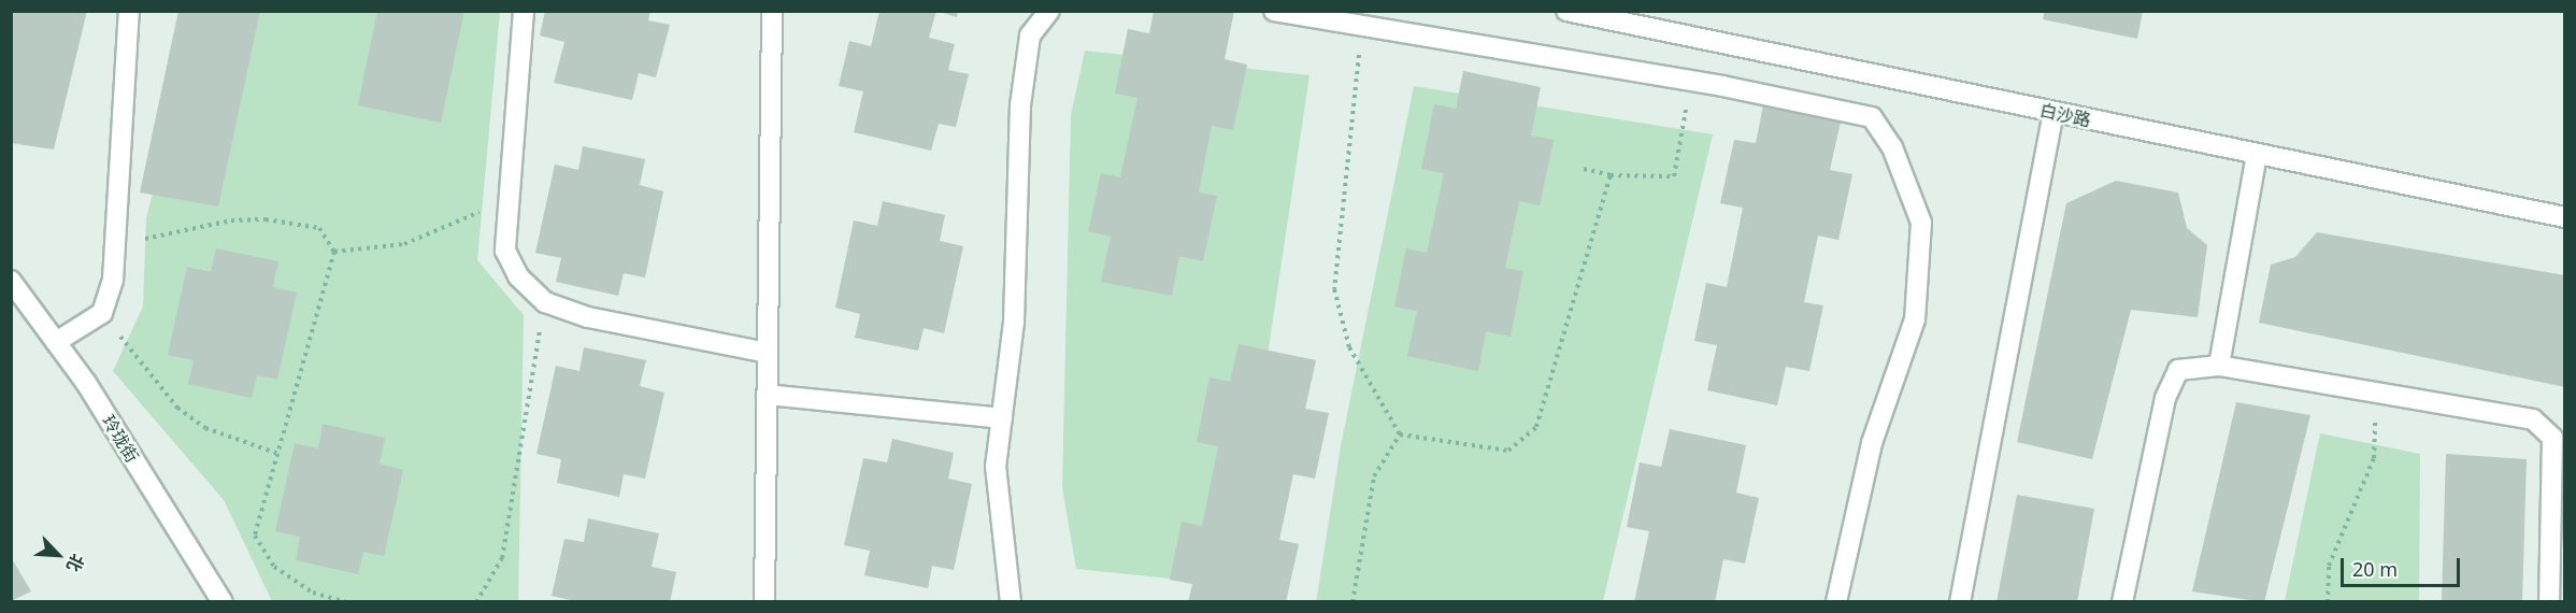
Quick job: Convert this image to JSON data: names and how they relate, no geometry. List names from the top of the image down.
{
  "streets": {
    "street": ["白沙路", "玲珑街"]
  },
  "scale_bar": "20 m",
  "north": "bottom right"
}
